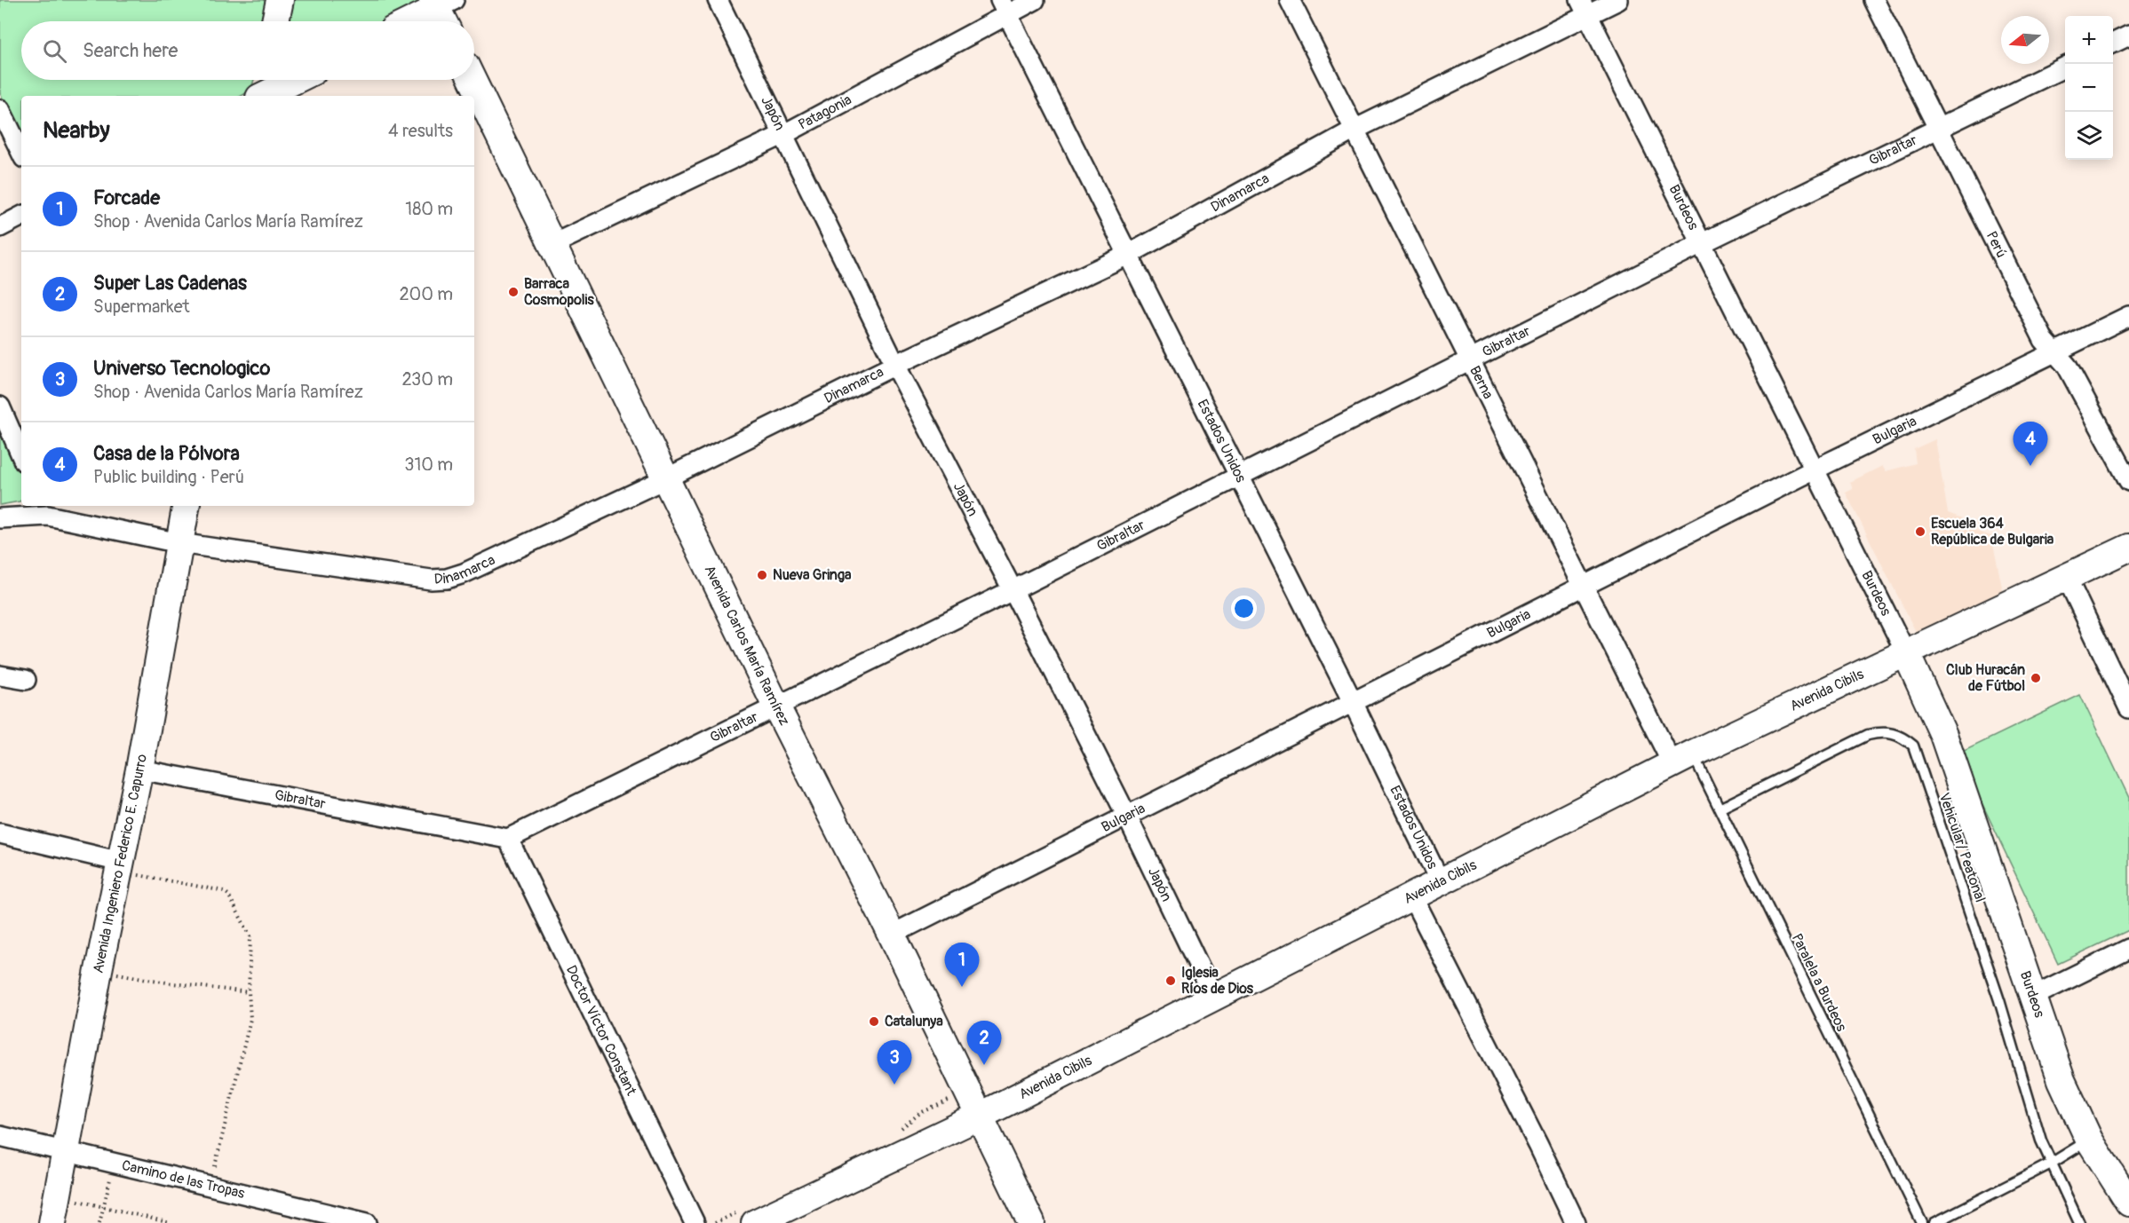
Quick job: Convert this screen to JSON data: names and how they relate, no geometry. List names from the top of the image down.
{
  "streets": {
    "street": [
      "Patagonia",
      "Japón",
      "Gibraltar",
      "Dinamarca",
      "Burdeos",
      "Perú",
      "Berna",
      "Bulgaria",
      "Estados Unidos",
      "Avenida Carlos María Ramírez",
      "Avenida Cibils",
      "Avenida Ingeniero Federico E. Capurro",
      "Doctor Víctor Constant",
      "Camino de las Tropas"
    ],
    "lane": ["Vehicular/ Peatonal", "Paralela a Burdeos"]
  },
  "crossings": [
    ["Patagonia", "Japón"],
    ["Patagonia", "Estados Unidos"],
    ["Patagonia", "Avenida Carlos María Ramírez"],
    ["Japón", "Gibraltar"],
    ["Japón", "Dinamarca"],
    ["Japón", "Bulgaria"],
    ["Japón", "Avenida Cibils"],
    ["Gibraltar", "Burdeos"],
    ["Gibraltar", "Perú"],
    ["Gibraltar", "Berna"],
    ["Gibraltar", "Estados Unidos"],
    ["Gibraltar", "Avenida Carlos María Ramírez"],
    ["Gibraltar", "Avenida Ingeniero Federico E. Capurro"],
    ["Gibraltar", "Doctor Víctor Constant"],
    ["Dinamarca", "Burdeos"],
    ["Dinamarca", "Berna"],
    ["Dinamarca", "Estados Unidos"],
    ["Dinamarca", "Avenida Carlos María Ramírez"],
    ["Dinamarca", "Avenida Ingeniero Federico E. Capurro"],
    ["Burdeos", "Bulgaria"],
    ["Burdeos", "Avenida Cibils"],
    ["Perú", "Bulgaria"],
    ["Berna", "Bulgaria"],
    ["Berna", "Avenida Cibils"],
    ["Berna", "Paralela a Burdeos"],
    ["Bulgaria", "Estados Unidos"],
    ["Bulgaria", "Avenida Carlos María Ramírez"],
    ["Estados Unidos", "Avenida Cibils"],
    ["Avenida Carlos María Ramírez", "Avenida Cibils"],
    ["Avenida Cibils", "Paralela a Burdeos"],
    ["Vehicular/ Peatonal", "Paralela a Burdeos"],
    ["Avenida Ingeniero Federico E. Capurro", "Camino de las Tropas"]
  ],
  "places": [
    "Barraca Cosmopolis",
    "Escuela 364 República de Bulgaria",
    "Nueva Gringa",
    "Club Huracán de Fútbol",
    "Iglesia Ríos de Dios",
    "Catalunya"
  ],
  "north": "left",
  "page": {
    "map_buttons": ["+", "−"],
    "search": "Search here",
    "heading": ["Nearby", "4 results"],
    "list": [
      {
        "mark": "1",
        "name": "Forcade",
        "note": "Shop · Avenida Carlos María Ramírez",
        "value": "180 m"
      },
      {
        "mark": "2",
        "name": "Super Las Cadenas",
        "note": "Supermarket",
        "value": "200 m"
      },
      {
        "mark": "3",
        "name": "Universo Tecnologico",
        "note": "Shop · Avenida Carlos María Ramírez",
        "value": "230 m"
      },
      {
        "mark": "4",
        "name": "Casa de la Pólvora",
        "note": "Public building · Perú",
        "value": "310 m"
      }
    ],
    "pins": [
      "4",
      "1",
      "2",
      "3"
    ]
  }
}
